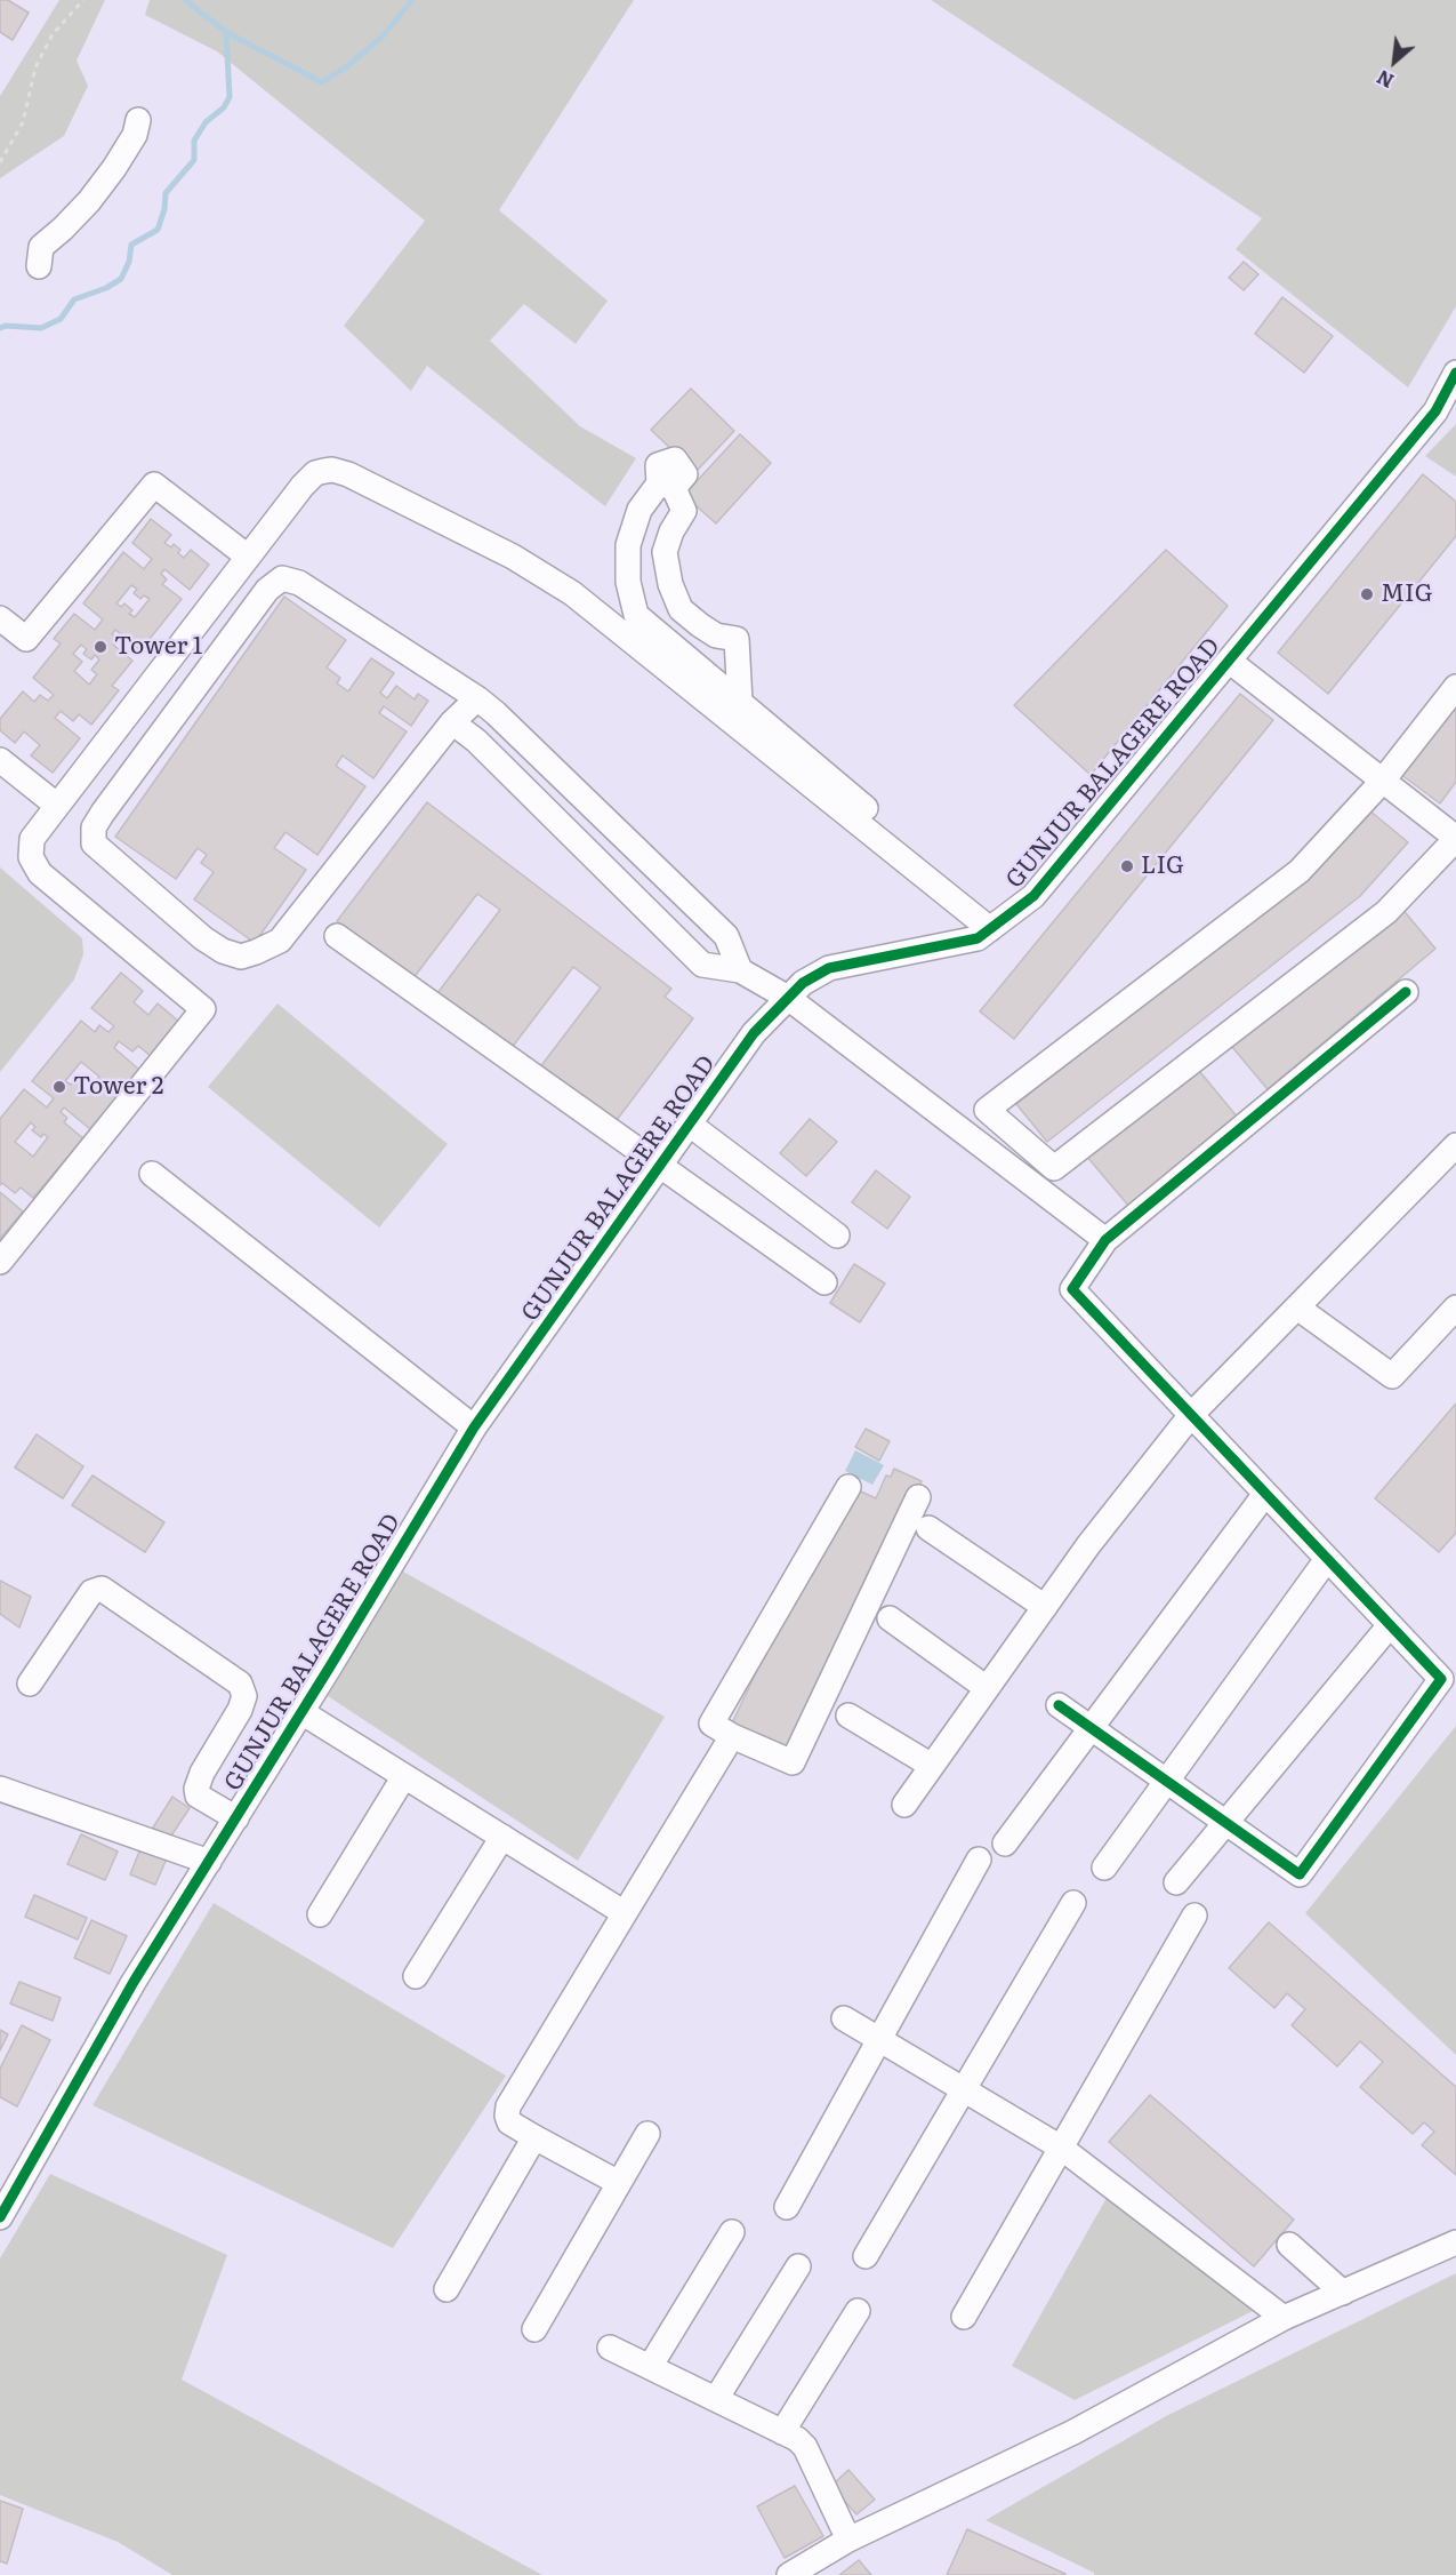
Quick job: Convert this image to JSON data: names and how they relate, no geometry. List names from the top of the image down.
{
  "streets": {
    "street": ["GUNJUR BALAGERE ROAD"]
  },
  "places": [
    "MIG",
    "Tower 1",
    "LIG",
    "Tower 2"
  ],
  "north": "bottom left"
}
